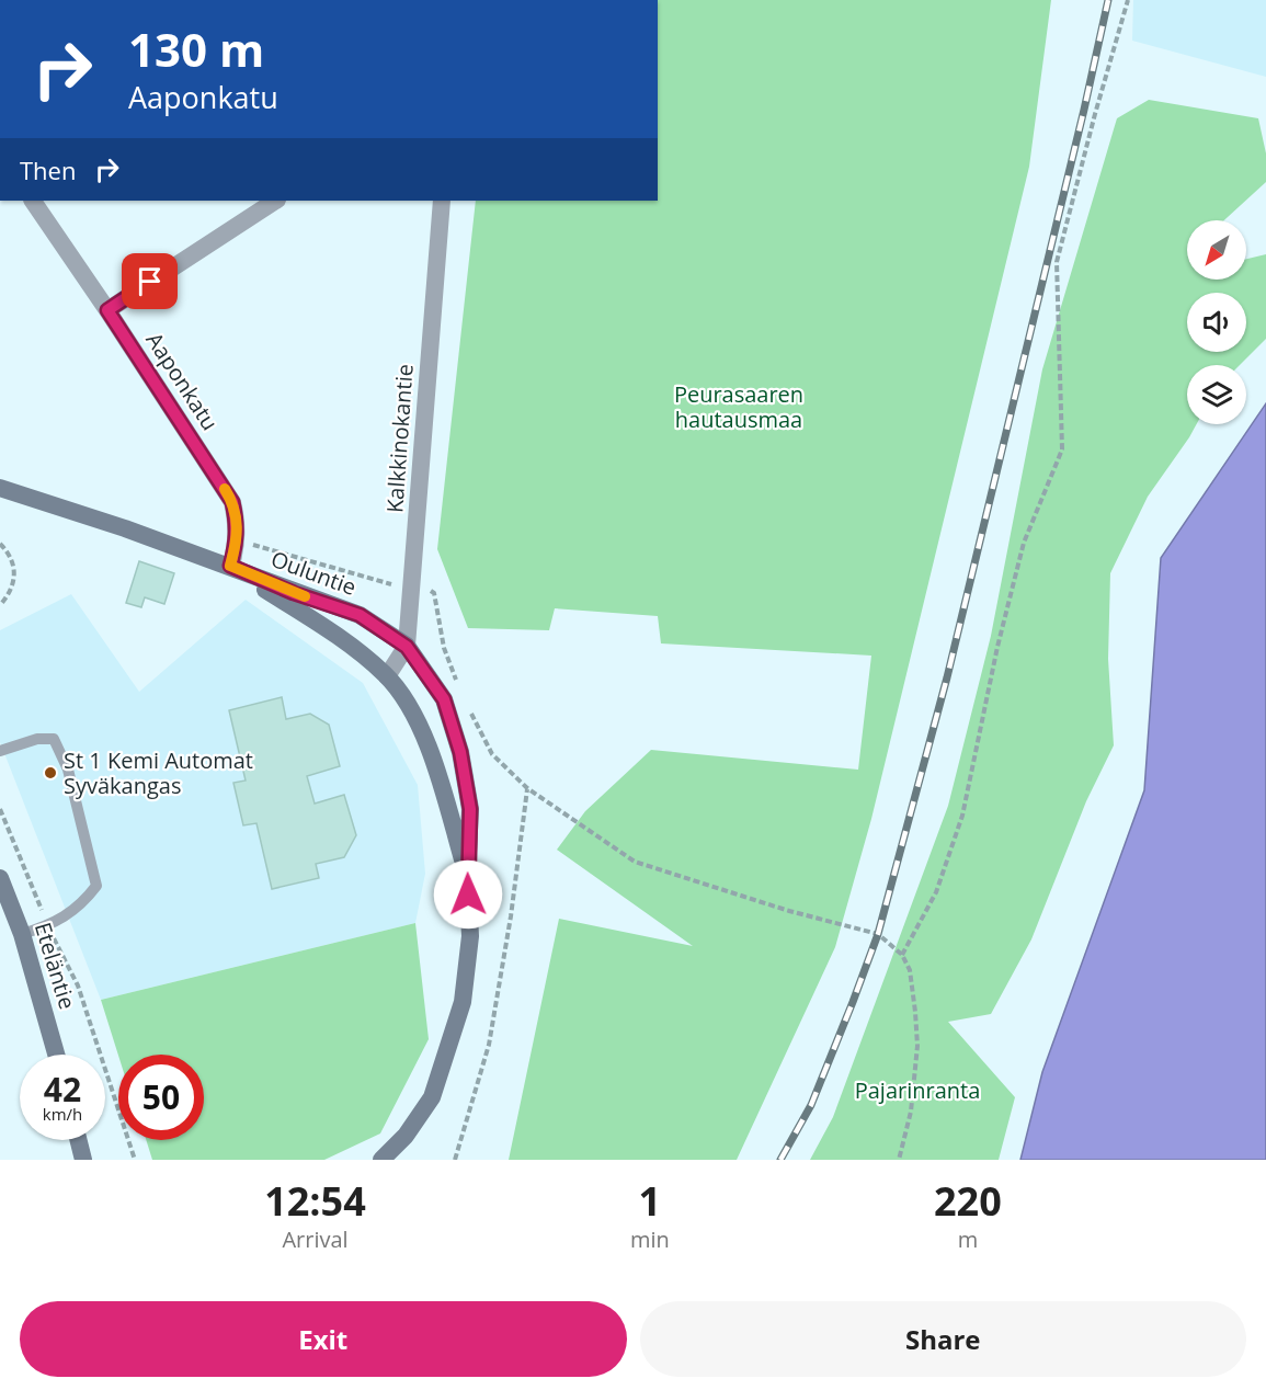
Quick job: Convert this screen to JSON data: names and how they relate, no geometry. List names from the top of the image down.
{
  "streets": {
    "main road": ["Ouluntie", "Eteläntie"],
    "street": ["Aaponkatu", "Kalkkinokantie"]
  },
  "crossings": [
    ["Aaponkatu", "Ouluntie"],
    ["Kalkkinokantie", "Ouluntie"]
  ],
  "parks": ["Peurasaaren hautausmaa", "Pajarinranta"],
  "places": ["St 1 Kemi Automat Syväkangas"],
  "north": "bottom left",
  "page": {
    "turn": ["130 m", "Aaponkatu"],
    "then": "Then",
    "speed": "42 km/h",
    "limit": "50",
    "eta": [
      "12:54",
      "Arrival",
      "1",
      "min",
      "220",
      "m"
    ],
    "buttons": ["Exit", "Share"]
  }
}
